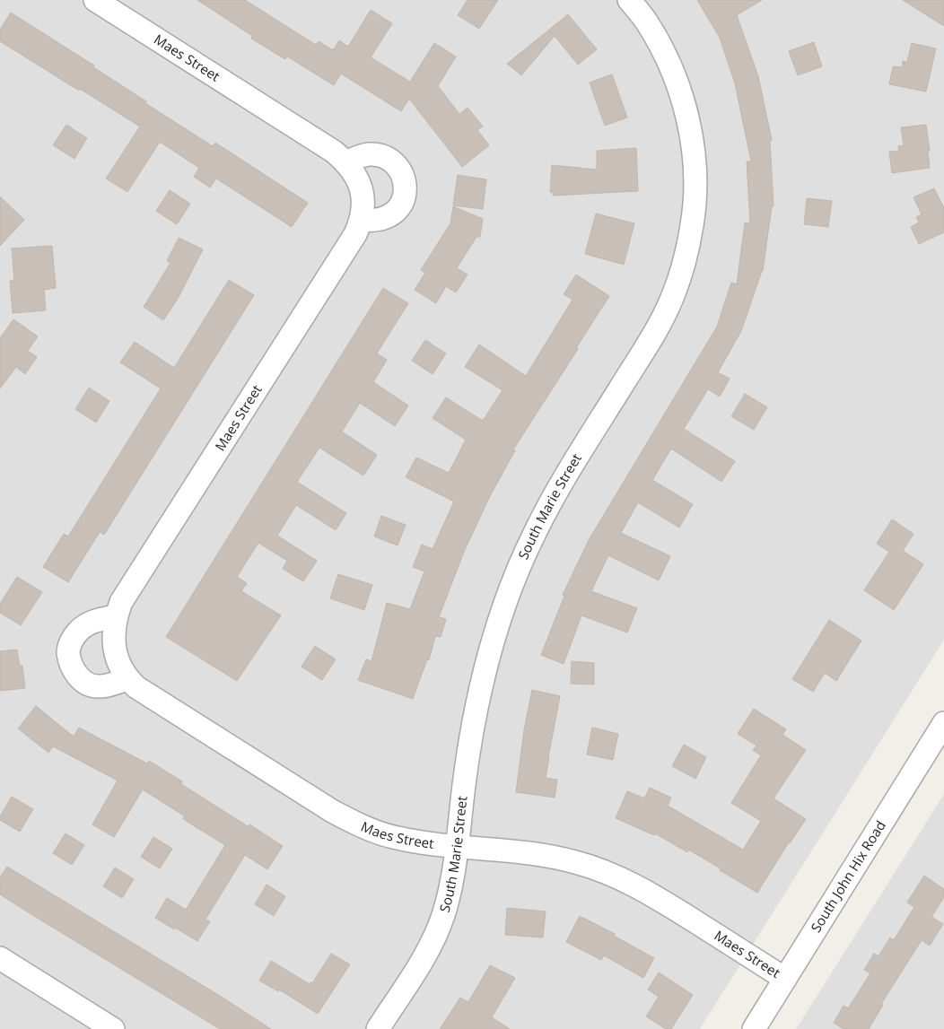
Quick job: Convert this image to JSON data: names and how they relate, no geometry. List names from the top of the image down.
{
  "streets": {
    "street": ["Maes Street", "South Marie Street", "South John Hix Road"]
  },
  "crossings": [
    ["Maes Street", "South Marie Street"],
    ["Maes Street", "South John Hix Road"]
  ]
}
